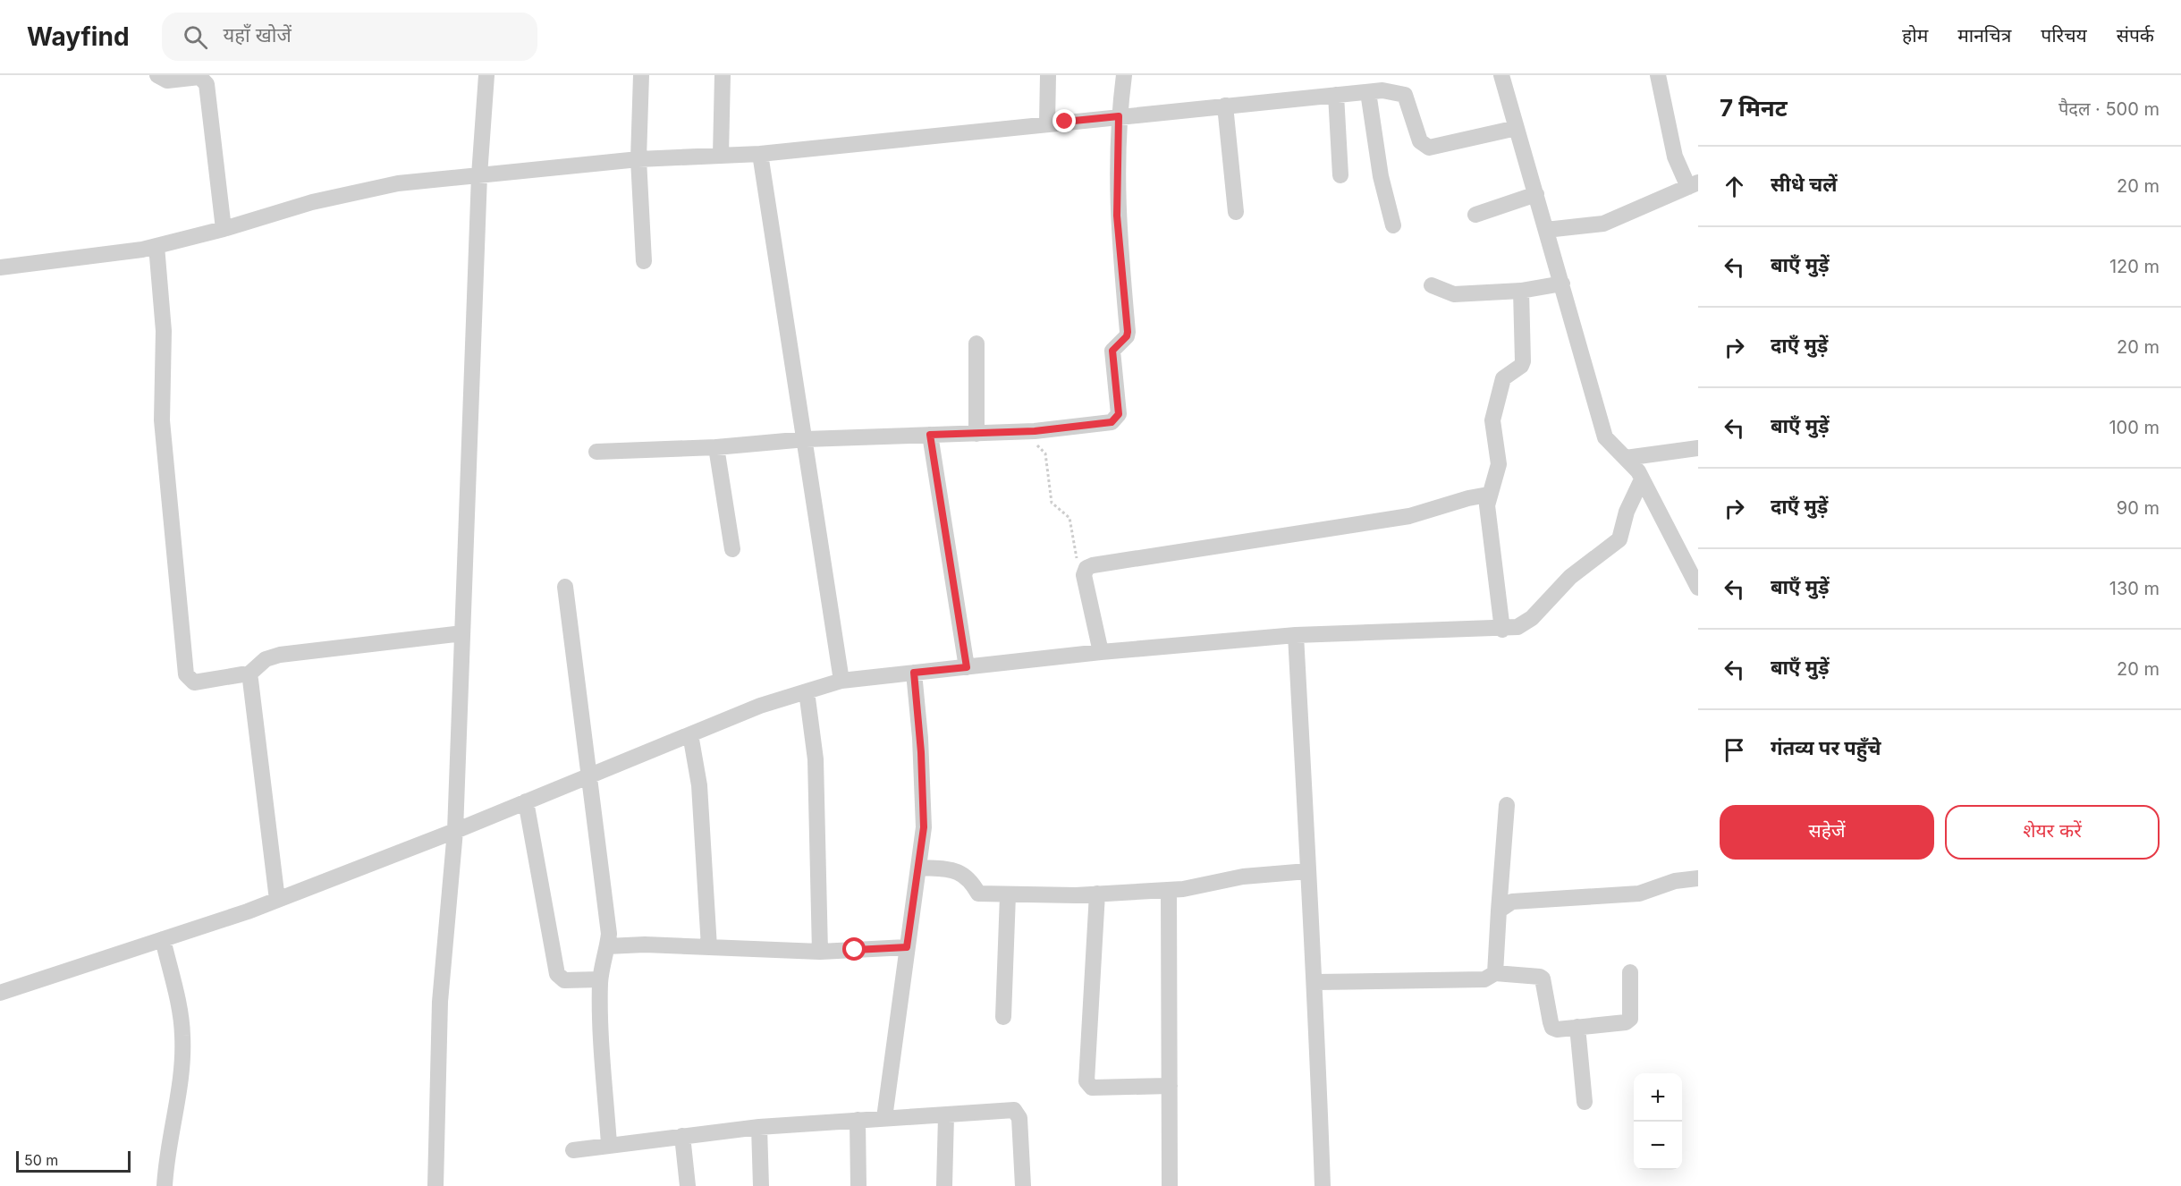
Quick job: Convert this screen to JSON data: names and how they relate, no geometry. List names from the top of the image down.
{
  "scale_bar": "50 m",
  "page": {
    "header": "Wayfind",
    "search": "यहाँ खोजें",
    "nav": [
      "होम",
      "मानचित्र",
      "परिचय",
      "संपर्क"
    ],
    "heading": ["7 मिनट", "पैदल · 500 m"],
    "list": [
      ["सीधे चलें", "20 m"],
      ["बाएँ मुड़ें", "120 m"],
      ["दाएँ मुड़ें", "20 m"],
      ["बाएँ मुड़ें", "100 m"],
      ["दाएँ मुड़ें", "90 m"],
      ["बाएँ मुड़ें", "130 m"],
      ["बाएँ मुड़ें", "20 m"],
      "गंतव्य पर पहुँचे"
    ],
    "buttons": ["सहेजें", "शेयर करें"],
    "map_buttons": ["+", "−"],
    "scale": "50 m"
  }
}
